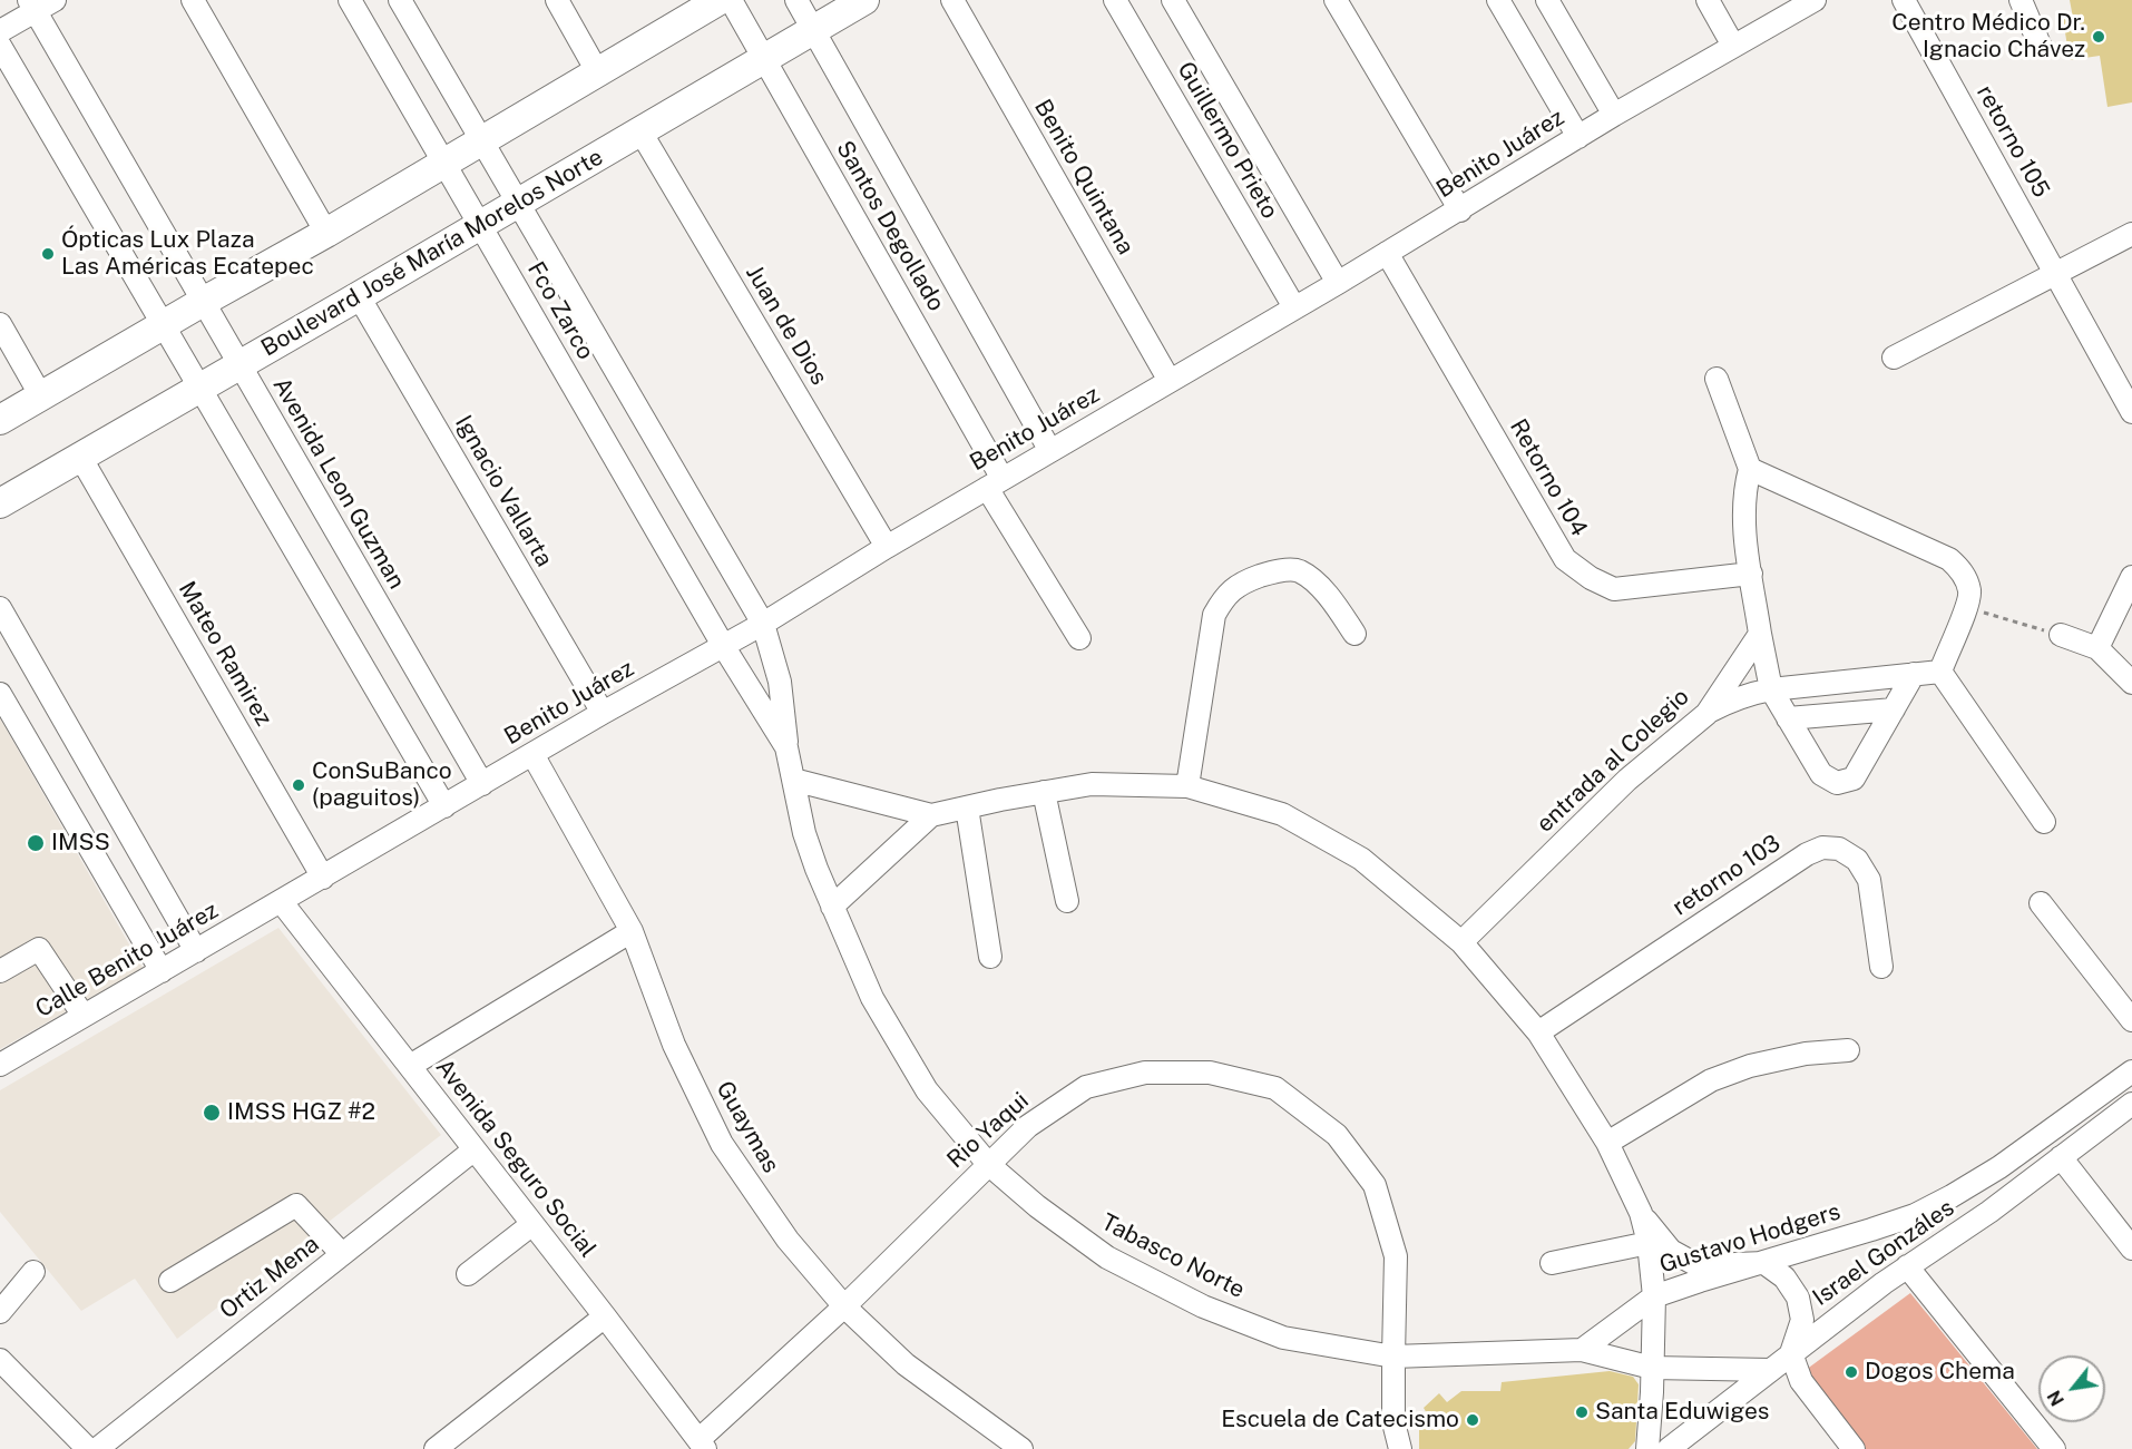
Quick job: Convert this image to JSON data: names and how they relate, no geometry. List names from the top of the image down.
{
  "streets": {
    "main road": ["Boulevard José María Morelos Norte"],
    "street": [
      "Guillermo Prieto",
      "retorno 105",
      "Benito Juárez",
      "Benito Quintana",
      "Santos Degollado",
      "Fco Zarco",
      "Juan de Dios",
      "Retorno 104",
      "Avenida Leon Guzman",
      "Ignacio Vallarta",
      "Mateo Ramirez",
      "entrada al Colegio",
      "retorno 103",
      "Calle Benito Juárez",
      "Guaymas",
      "Rio Yaqui",
      "Avenida Seguro Social",
      "Gustavo Hodgers",
      "Israel Gonzáles",
      "Tabasco Norte",
      "Ortiz Mena"
    ]
  },
  "crossings": [
    ["Guillermo Prieto", "Benito Juárez"],
    ["Benito Juárez", "Benito Quintana"],
    ["Benito Juárez", "Santos Degollado"],
    ["Benito Juárez", "Fco Zarco"],
    ["Benito Juárez", "Juan de Dios"],
    ["Benito Juárez", "Retorno 104"],
    ["Benito Juárez", "Avenida Leon Guzman"],
    ["Benito Juárez", "Ignacio Vallarta"],
    ["Benito Juárez", "Mateo Ramirez"],
    ["Benito Juárez", "Calle Benito Juárez"],
    ["Benito Juárez", "Guaymas"],
    ["Benito Juárez", "Avenida Seguro Social"],
    ["Benito Juárez", "Tabasco Norte"],
    ["Santos Degollado", "Boulevard José María Morelos Norte"],
    ["Boulevard José María Morelos Norte", "Fco Zarco"],
    ["Boulevard José María Morelos Norte", "Juan de Dios"],
    ["Boulevard José María Morelos Norte", "Avenida Leon Guzman"],
    ["Boulevard José María Morelos Norte", "Ignacio Vallarta"],
    ["Boulevard José María Morelos Norte", "Mateo Ramirez"],
    ["Fco Zarco", "Tabasco Norte"],
    ["entrada al Colegio", "Gustavo Hodgers"],
    ["retorno 103", "Gustavo Hodgers"],
    ["Calle Benito Juárez", "Avenida Seguro Social"],
    ["Guaymas", "Rio Yaqui"],
    ["Rio Yaqui", "Avenida Seguro Social"],
    ["Rio Yaqui", "Tabasco Norte"],
    ["Avenida Seguro Social", "Ortiz Mena"],
    ["Gustavo Hodgers", "Israel Gonzáles"],
    ["Gustavo Hodgers", "Tabasco Norte"],
    ["Israel Gonzáles", "Tabasco Norte"]
  ],
  "places": [
    "Centro Médico Dr. Ignacio Chávez",
    "Ópticas Lux Plaza Las Américas Ecatepec",
    "ConSuBanco (paguitos)",
    "IMSS",
    "IMSS HGZ #2",
    "Dogos Chema",
    "Santa Eduwiges",
    "Escuela de Catecismo"
  ],
  "north": "bottom left"
}
